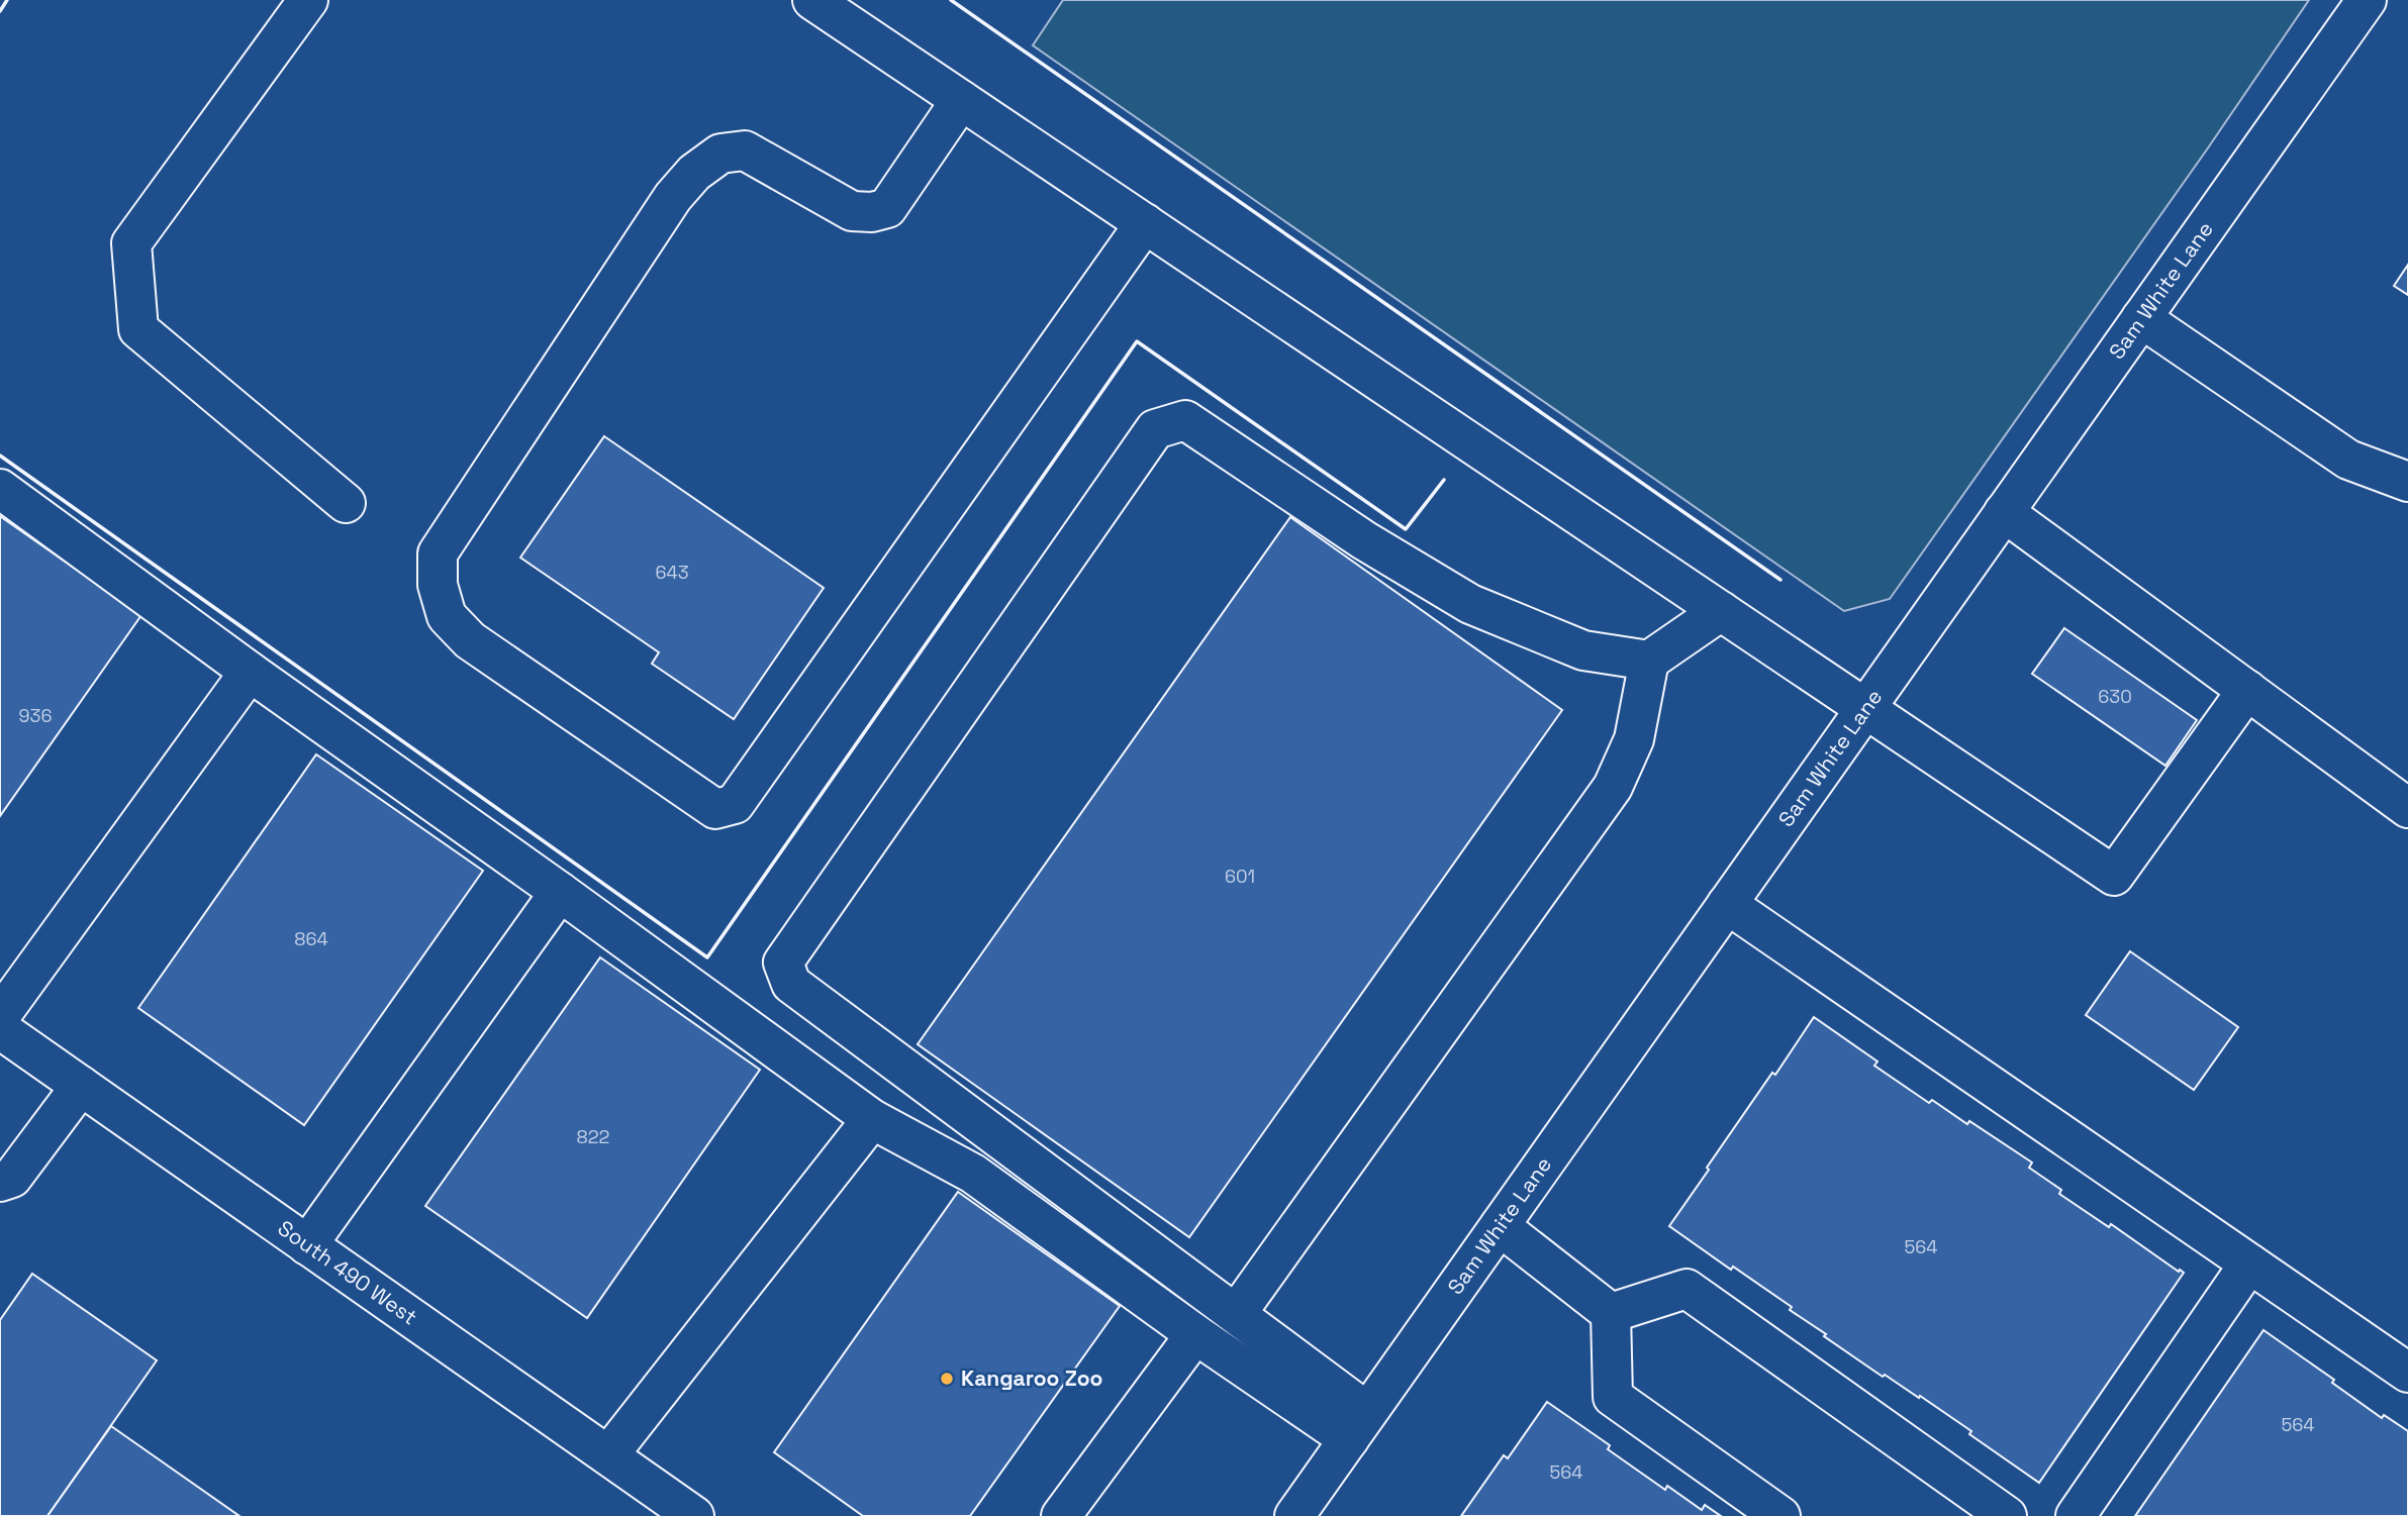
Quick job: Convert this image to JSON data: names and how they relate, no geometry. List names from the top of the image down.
{
  "streets": {
    "street": ["Sam White Lane", "South 490 West"]
  },
  "places": ["Kangaroo Zoo"],
  "house_numbers": [
    "643",
    "630",
    "936",
    "601",
    "864",
    "822",
    "564",
    "564",
    "564"
  ]
}
